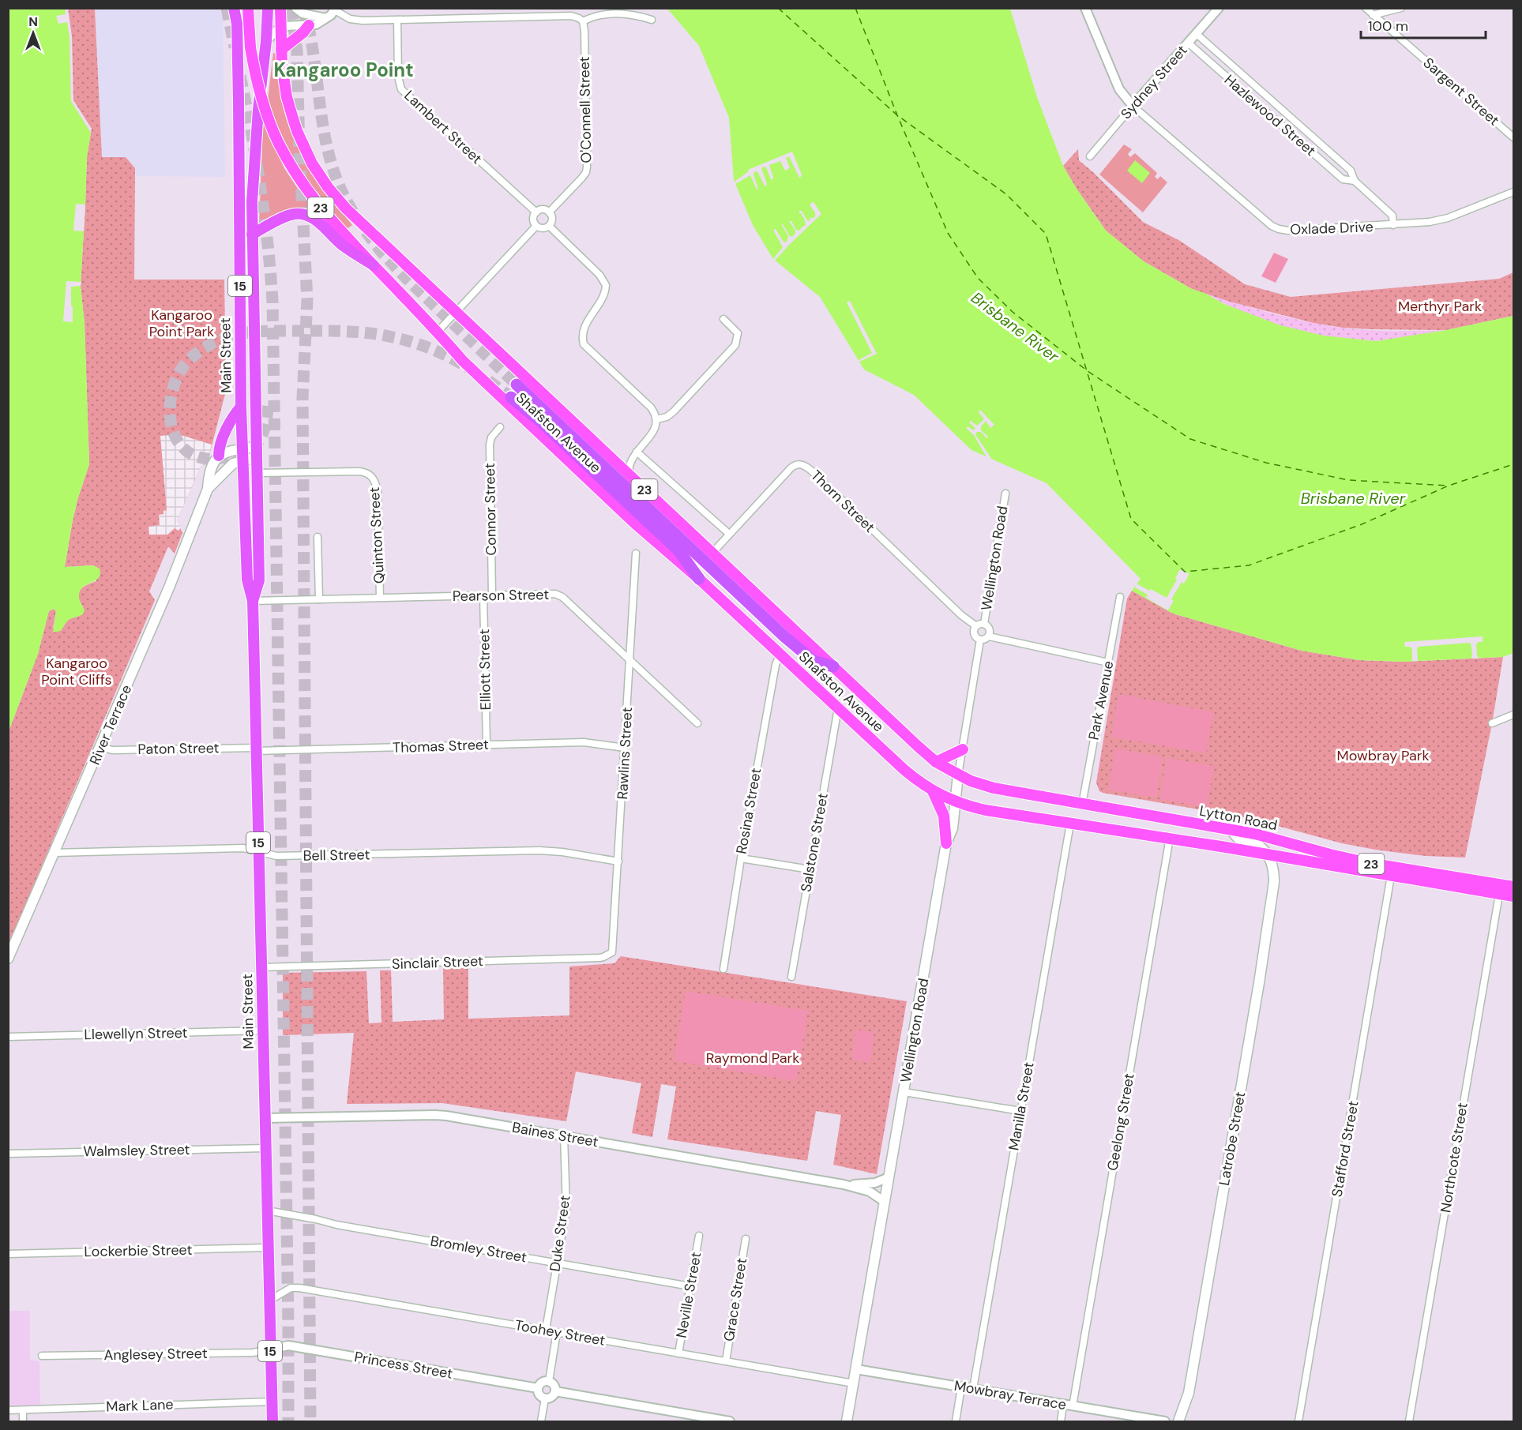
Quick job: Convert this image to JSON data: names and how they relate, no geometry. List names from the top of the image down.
{
  "streets": {
    "highway": ["15", "Main Street"],
    "main road": [
      "23",
      "Shafston Avenue",
      "Wellington Road",
      "River Terrace",
      "Lytton Road",
      "Latrobe Street"
    ],
    "street": [
      "Sydney Street",
      "Sargent Street",
      "O'Connell Street",
      "Hazlewood Street",
      "Lambert Street",
      "Oxlade Drive",
      "Thorn Street",
      "Connor Street",
      "Quinton Street",
      "Pearson Street",
      "Elliott Street",
      "Park Avenue",
      "Thomas Street",
      "Paton Street",
      "Rawlins Street",
      "Rosina Street",
      "Salstone Street",
      "Bell Street",
      "Sinclair Street",
      "Llewellyn Street",
      "Manilla Street",
      "Geelong Street",
      "Baines Street",
      "Stafford Street",
      "Walmsley Street",
      "Northcote Street",
      "Duke Street",
      "Bromley Street",
      "Lockerbie Street",
      "Neville Street",
      "Grace Street",
      "Toohey Street",
      "Anglesey Street",
      "Princess Street",
      "Mowbray Terrace",
      "Mark Lane"
    ]
  },
  "crossings": [
    ["Sydney Street", "Hazlewood Street"],
    ["Sydney Street", "Oxlade Drive"],
    ["O'Connell Street", "Lambert Street"],
    ["Hazlewood Street", "Oxlade Drive"],
    ["23", "Shafston Avenue"],
    ["23", "Wellington Road"],
    ["23", "Manilla Street"],
    ["23", "Geelong Street"],
    ["23", "Latrobe Street"],
    ["23", "Stafford Street"],
    ["23", "Northcote Street"],
    ["15", "Main Street"],
    ["Main Street", "Quinton Street"],
    ["Main Street", "Pearson Street"],
    ["Main Street", "River Terrace"],
    ["Main Street", "Thomas Street"],
    ["Main Street", "Paton Street"],
    ["Main Street", "Bell Street"],
    ["Main Street", "Sinclair Street"],
    ["Main Street", "Llewellyn Street"],
    ["Main Street", "Baines Street"],
    ["Main Street", "Walmsley Street"],
    ["Main Street", "Bromley Street"],
    ["Main Street", "Lockerbie Street"],
    ["Main Street", "Toohey Street"],
    ["Main Street", "Anglesey Street"],
    ["Main Street", "Princess Street"],
    ["Main Street", "Mark Lane"],
    ["Shafston Avenue", "Thorn Street"],
    ["Shafston Avenue", "Wellington Road"],
    ["Shafston Avenue", "Rosina Street"],
    ["Shafston Avenue", "Lytton Road"],
    ["Shafston Avenue", "Salstone Street"],
    ["Thorn Street", "Wellington Road"],
    ["Connor Street", "Pearson Street"],
    ["Quinton Street", "Pearson Street"],
    ["Wellington Road", "Lytton Road"],
    ["Wellington Road", "Baines Street"],
    ["Wellington Road", "Toohey Street"],
    ["Wellington Road", "Mowbray Terrace"],
    ["Pearson Street", "Elliott Street"],
    ["Pearson Street", "Rawlins Street"],
    ["Elliott Street", "Thomas Street"],
    ["Park Avenue", "Lytton Road"],
    ["River Terrace", "Paton Street"],
    ["River Terrace", "Bell Street"],
    ["Thomas Street", "Paton Street"],
    ["Thomas Street", "Rawlins Street"],
    ["Rawlins Street", "Bell Street"],
    ["Rawlins Street", "Sinclair Street"],
    ["Manilla Street", "Mowbray Terrace"],
    ["Geelong Street", "Mowbray Terrace"],
    ["Baines Street", "Duke Street"],
    ["Duke Street", "Bromley Street"],
    ["Duke Street", "Toohey Street"],
    ["Bromley Street", "Neville Street"],
    ["Neville Street", "Toohey Street"],
    ["Grace Street", "Toohey Street"],
    ["Anglesey Street", "Princess Street"]
  ],
  "districts": ["Kangaroo Point"],
  "water": ["Brisbane River"],
  "parks": [
    "Merthyr Park",
    "Kangaroo Point Park",
    "Kangaroo Point Cliffs",
    "Mowbray Park",
    "Raymond Park"
  ],
  "scale_bar": "100 m",
  "north": "top"
}
